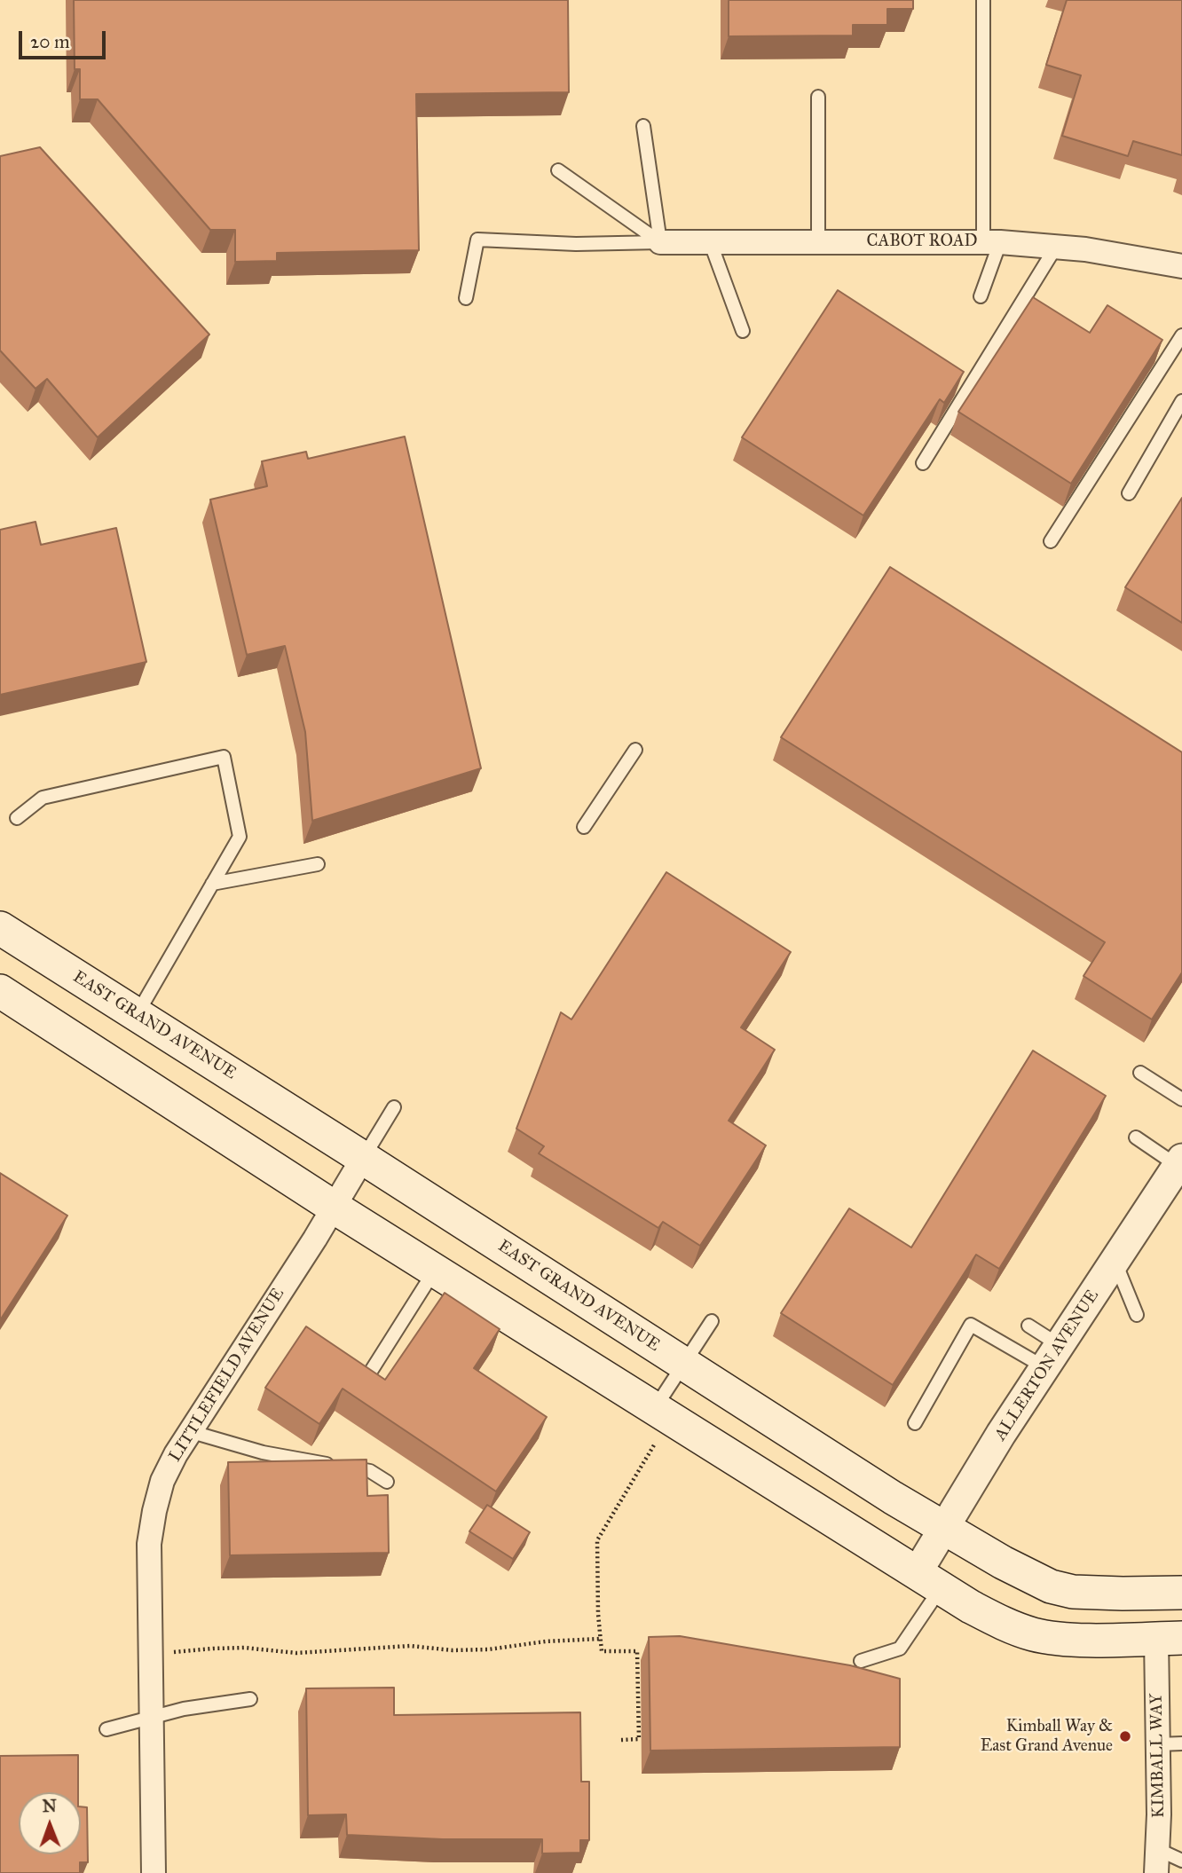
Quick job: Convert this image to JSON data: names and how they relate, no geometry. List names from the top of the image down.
{
  "streets": {
    "main road": ["EAST GRAND AVENUE"],
    "street": [
      "CABOT ROAD",
      "ALLERTON AVENUE",
      "LITTLEFIELD AVENUE",
      "KIMBALL WAY"
    ]
  },
  "crossings": [
    ["EAST GRAND AVENUE", "ALLERTON AVENUE"],
    ["EAST GRAND AVENUE", "LITTLEFIELD AVENUE"]
  ],
  "places": ["Kimball Way & East Grand Avenue"],
  "scale_bar": "20 m",
  "north": "top"
}
